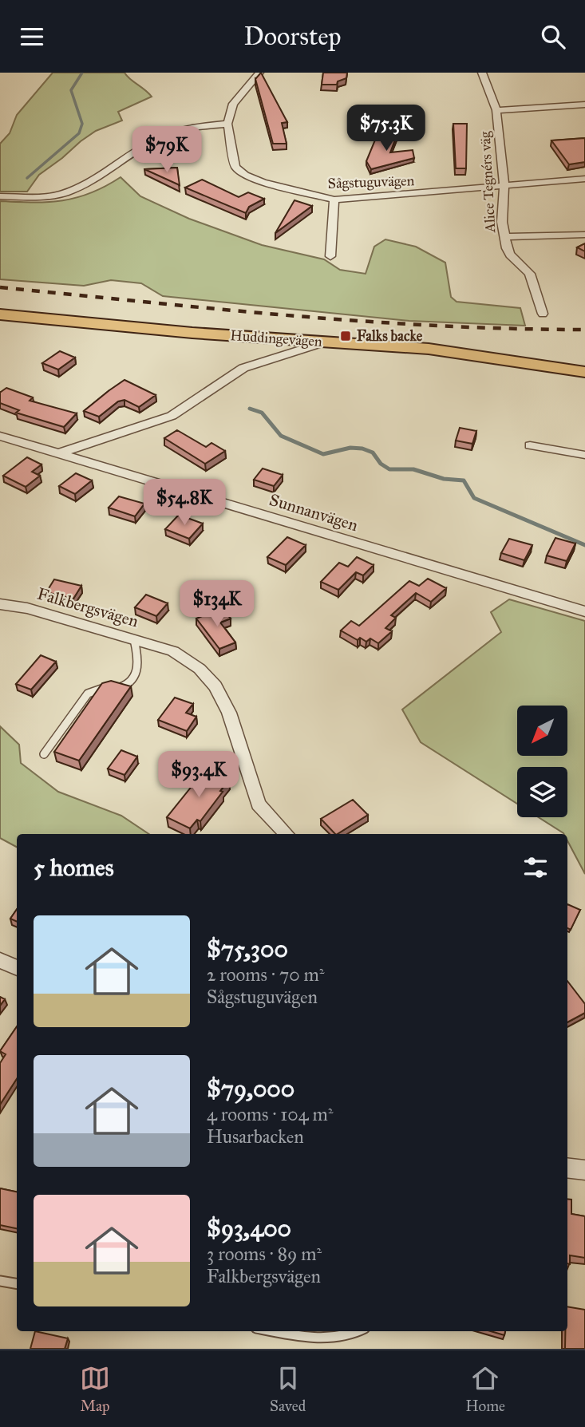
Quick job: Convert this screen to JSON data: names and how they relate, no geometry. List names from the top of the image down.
{
  "streets": {
    "main road": ["Huddingevägen"],
    "street": [
      "Sågstuguvägen",
      "Alice Tegnérs väg",
      "Sunnanvägen",
      "Falkbergsvägen"
    ]
  },
  "crossings": [
    ["Sågstuguvägen", "Alice Tegnérs väg"]
  ],
  "places": {
    "transit": ["Falks backe"]
  },
  "north": "bottom left",
  "page": {
    "header": "Doorstep",
    "price": [
      "$75.3K",
      "$79K",
      "$54.8K",
      "$134K",
      "$93.4K"
    ],
    "heading": "5 homes",
    "list": [
      {
        "name": "$75,300",
        "note": "2 rooms · 70 m² · Sågstuguvägen"
      },
      {
        "name": "$79,000",
        "note": "4 rooms · 104 m² · Husarbacken"
      },
      {
        "name": "$93,400",
        "note": "3 rooms · 89 m² · Falkbergsvägen"
      }
    ],
    "tabs": ["Map", "Saved", "Home"]
  }
}
